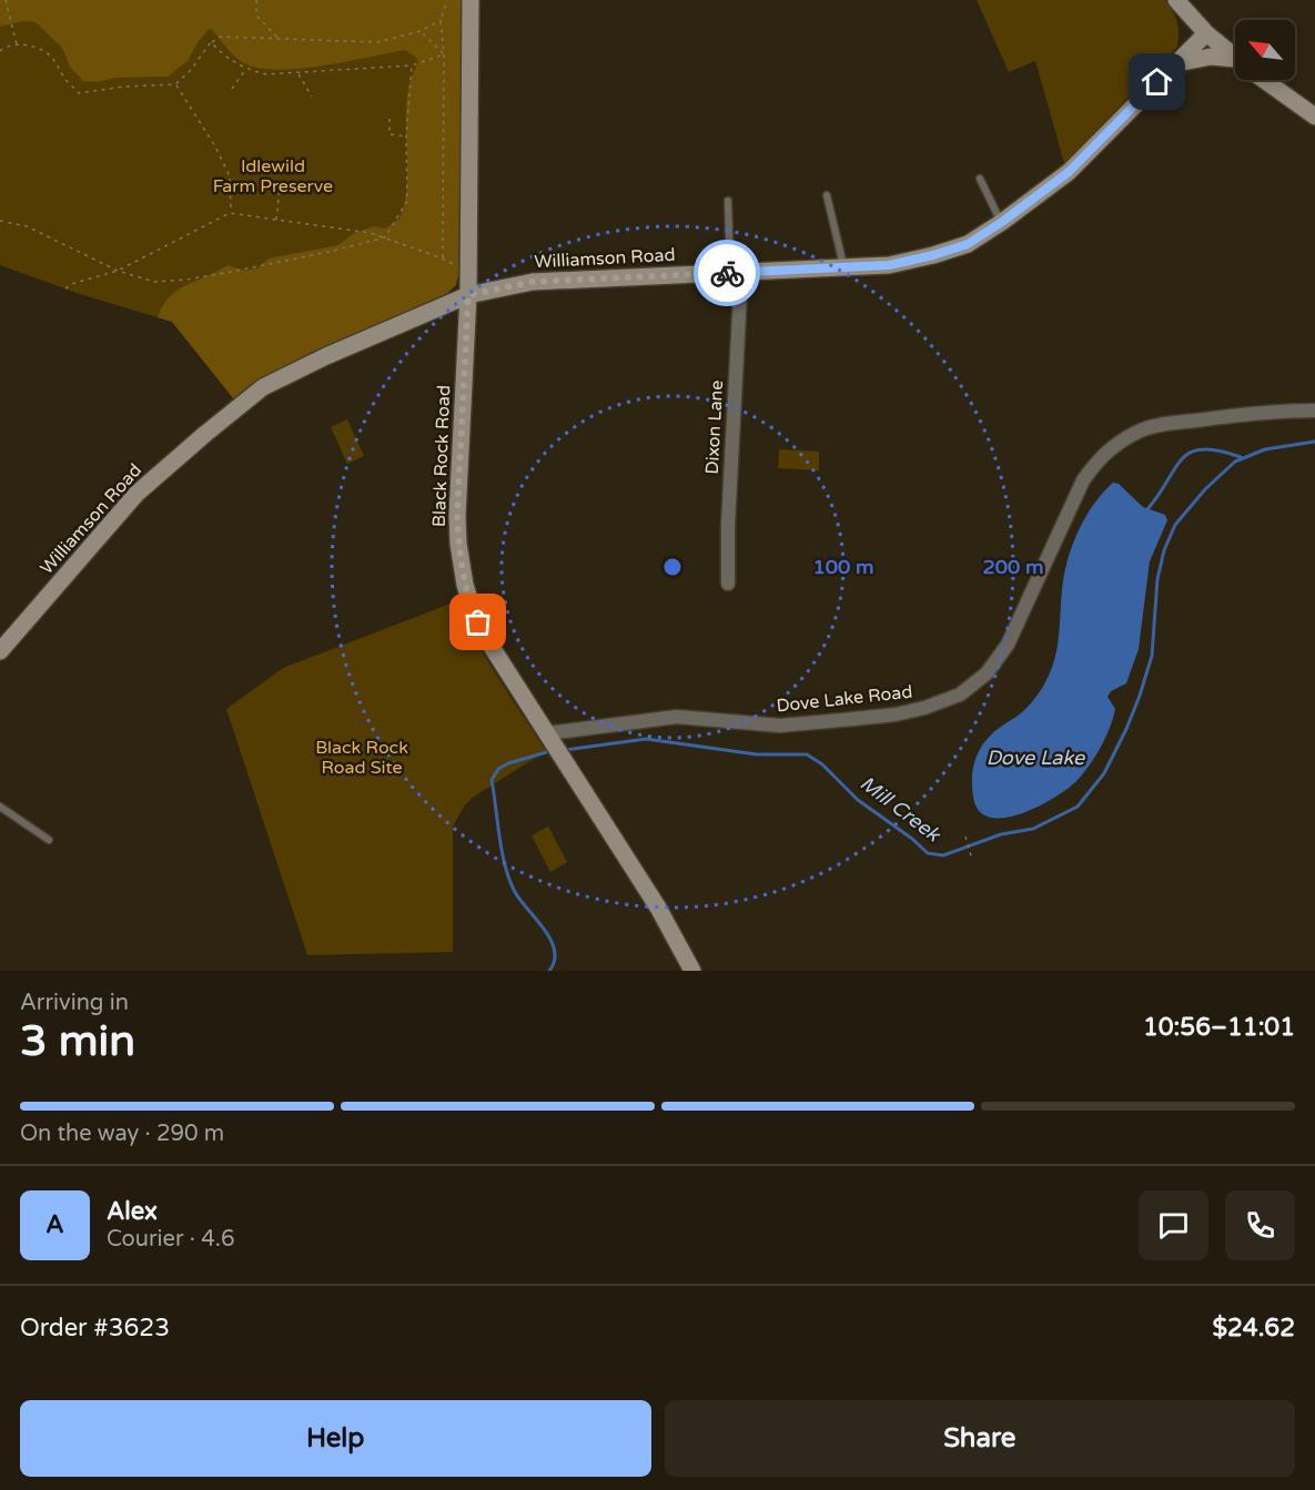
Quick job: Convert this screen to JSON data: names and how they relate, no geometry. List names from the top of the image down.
{
  "streets": {
    "street": [
      "Williamson Road",
      "Dixon Lane",
      "Black Rock Road",
      "Dove Lake Road"
    ]
  },
  "crossings": [
    ["Williamson Road", "Dixon Lane"],
    ["Williamson Road", "Black Rock Road"],
    ["Black Rock Road", "Dove Lake Road"]
  ],
  "water": ["Dove Lake", "Mill Creek"],
  "parks": ["Idlewild Farm Preserve", "Black Rock Road Site"],
  "north": "top left",
  "page": {
    "heading": ["3 min", "Arriving in", "10:56–11:01"],
    "panel": [
      "Alex",
      "Courier · 4.6",
      "Order #3623",
      "$24.62"
    ],
    "bar": "On the way · 290 m",
    "round": "A",
    "buttons": ["Help", "Share"]
  },
  "rings": ["100 m", "200 m"]
}
